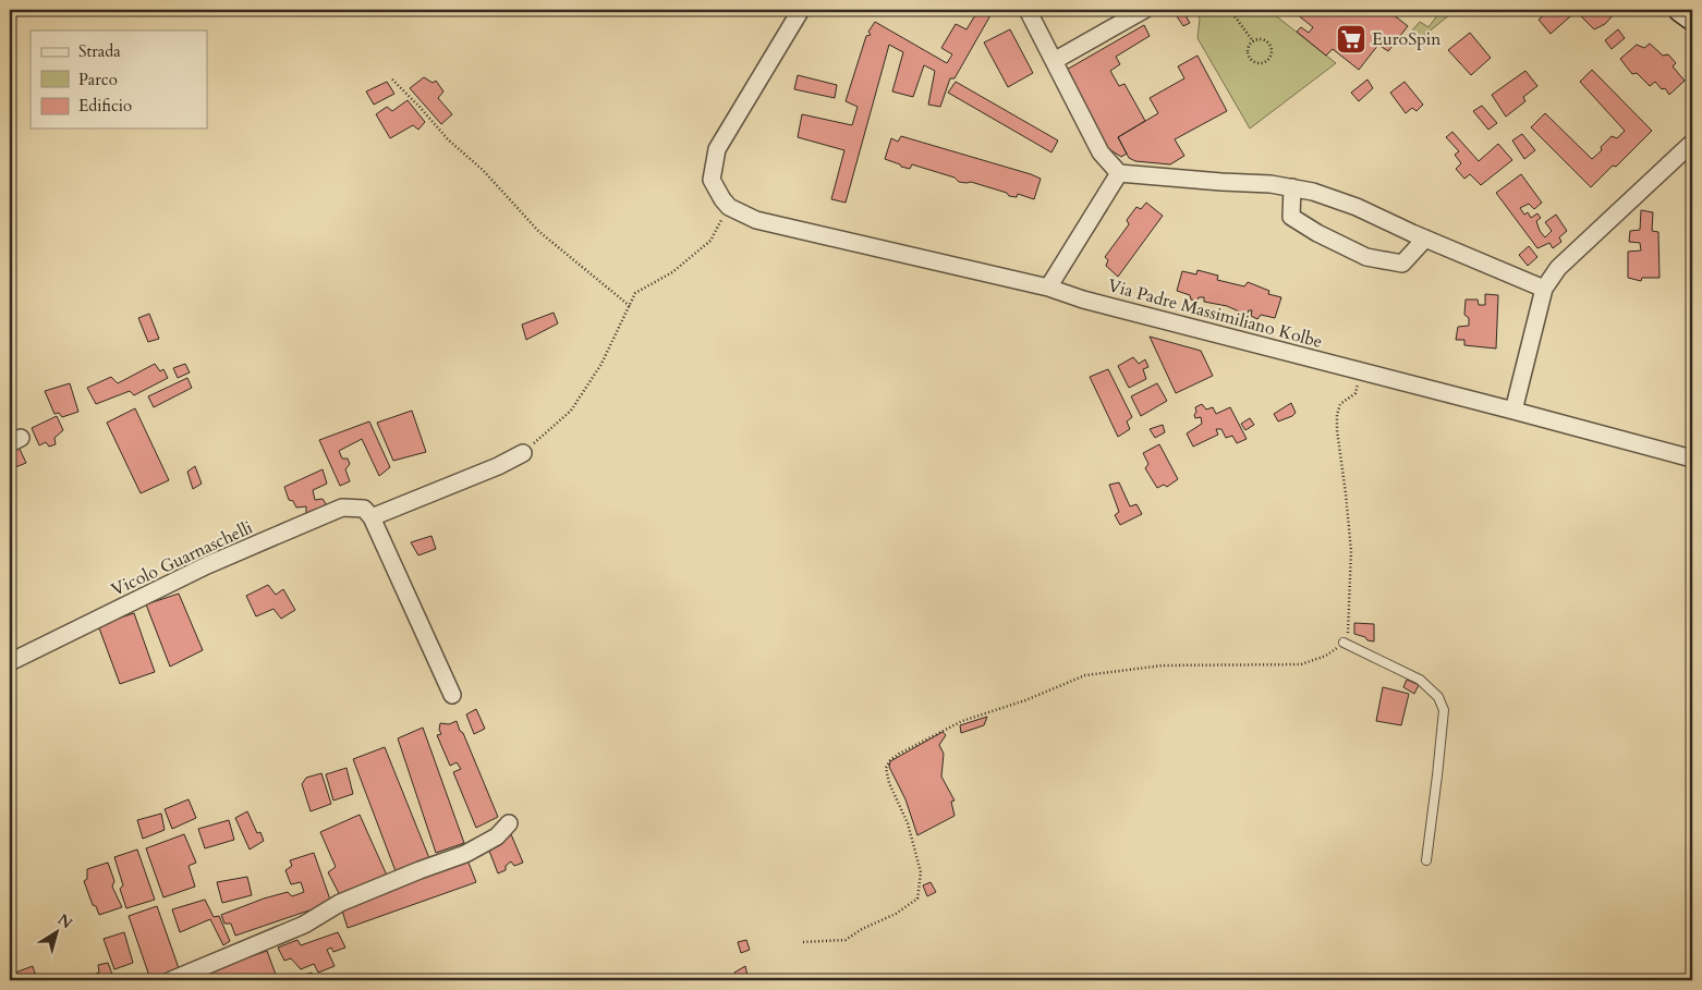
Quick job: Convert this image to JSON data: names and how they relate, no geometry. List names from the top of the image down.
{
  "streets": {
    "street": ["Via Padre Massimiliano Kolbe", "Vicolo Guarnaschelli"]
  },
  "places": {
    "supermarket": ["EuroSpin"]
  },
  "legend": ["Strada", "Parco", "Edificio"],
  "north": "top right"
}
